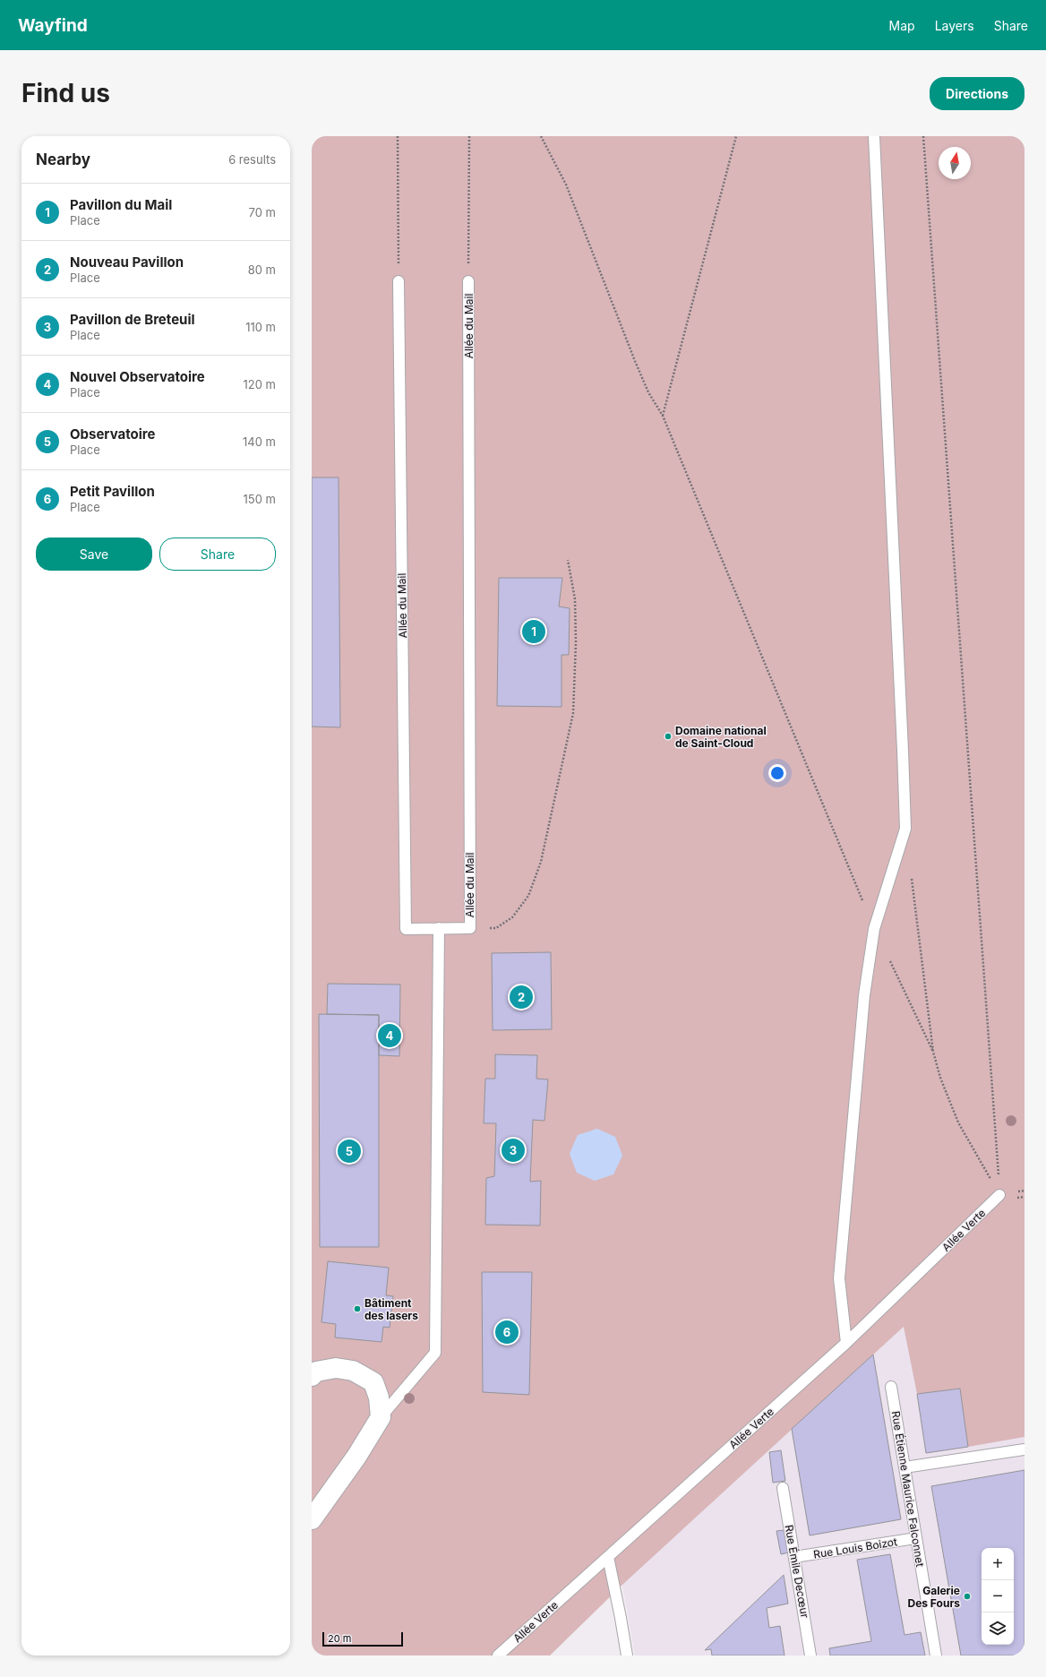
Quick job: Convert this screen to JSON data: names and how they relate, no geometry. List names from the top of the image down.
{
  "streets": {
    "lane": [
      "Allée du Mail",
      "Allée Verte",
      "Rue Étienne Maurice Falconnet",
      "Rue Louis Boizot",
      "Rue Émile Decœur"
    ]
  },
  "crossings": [
    ["Rue Étienne Maurice Falconnet", "Rue Louis Boizot"],
    ["Rue Louis Boizot", "Rue Émile Decœur"]
  ],
  "places": ["Domaine national de Saint-Cloud", "Bâtiment des lasers", "Galerie Des Fours"],
  "scale_bar": "20 m",
  "north": "top",
  "page": {
    "header": "Wayfind",
    "nav": ["Map", "Layers", "Share"],
    "buttons": [
      "Directions",
      ["Save", "Share"]
    ],
    "title": "Find us",
    "heading": ["Nearby", "6 results"],
    "list": [
      {
        "mark": "1",
        "name": "Pavillon du Mail",
        "note": "Place",
        "value": "70 m"
      },
      {
        "mark": "2",
        "name": "Nouveau Pavillon",
        "note": "Place",
        "value": "80 m"
      },
      {
        "mark": "3",
        "name": "Pavillon de Breteuil",
        "note": "Place",
        "value": "110 m"
      },
      {
        "mark": "4",
        "name": "Nouvel Observatoire",
        "note": "Place",
        "value": "120 m"
      },
      {
        "mark": "5",
        "name": "Observatoire",
        "note": "Place",
        "value": "140 m"
      },
      {
        "mark": "6",
        "name": "Petit Pavillon",
        "note": "Place",
        "value": "150 m"
      }
    ],
    "pins": [
      "1",
      "2",
      "4",
      "3",
      "5",
      "6"
    ],
    "map_buttons": ["+", "−"],
    "scale": "20 m"
  }
}
